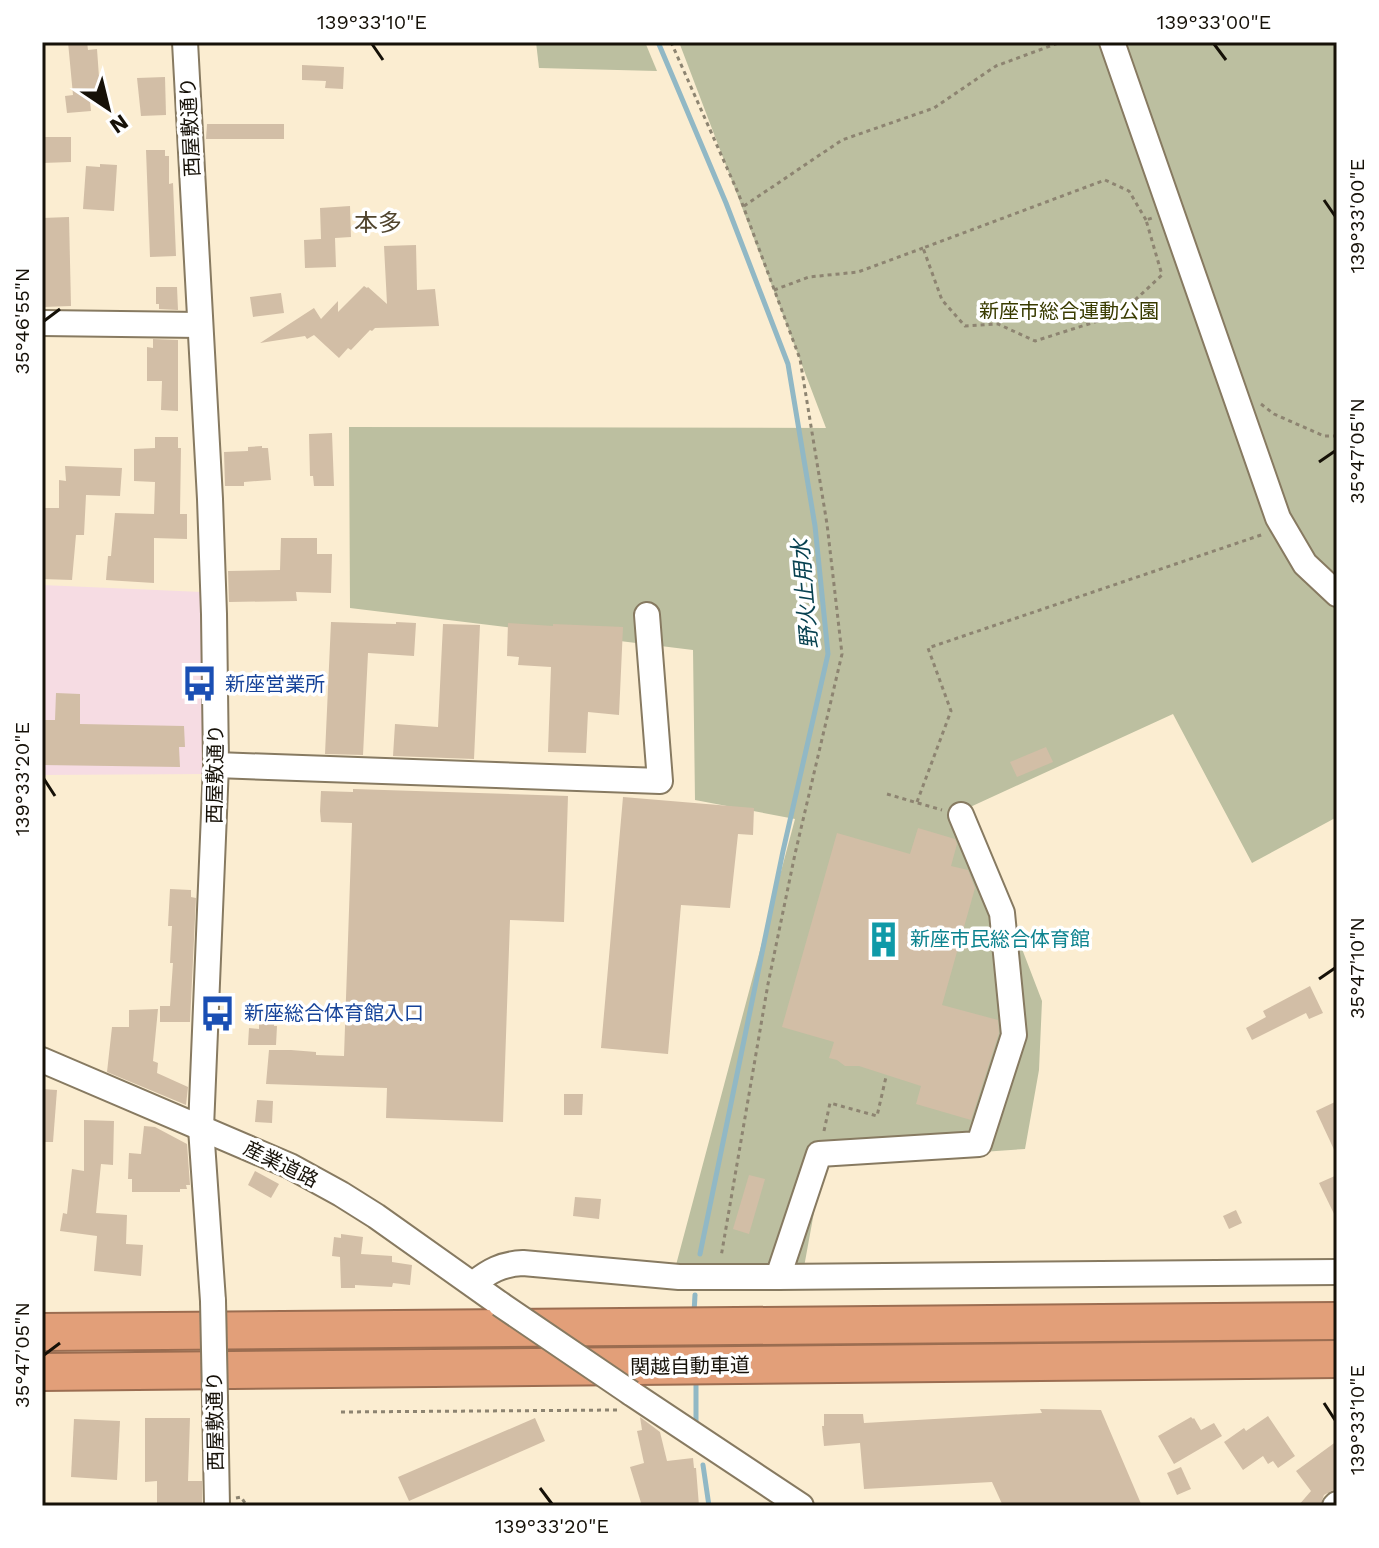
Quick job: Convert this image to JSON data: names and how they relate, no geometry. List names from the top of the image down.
{
  "streets": {
    "highway": ["関越自動車道"],
    "street": ["西屋敷通り", "産業道路"]
  },
  "crossings": [
    ["西屋敷通り", "産業道路"]
  ],
  "districts": ["本多"],
  "water": ["野火止用水"],
  "parks": ["新座市総合運動公園"],
  "places": {
    "bus stop": ["新座営業所", "新座総合体育館入口"],
    "building": ["新座市民総合体育館"]
  },
  "north": "bottom right",
  "coordinates": [
    "139°33'10\"E",
    "139°33'00\"E",
    "35°46'55\"N",
    "35°47'05\"N",
    "139°33'20\"E",
    "35°47'10\"N"
  ]
}
